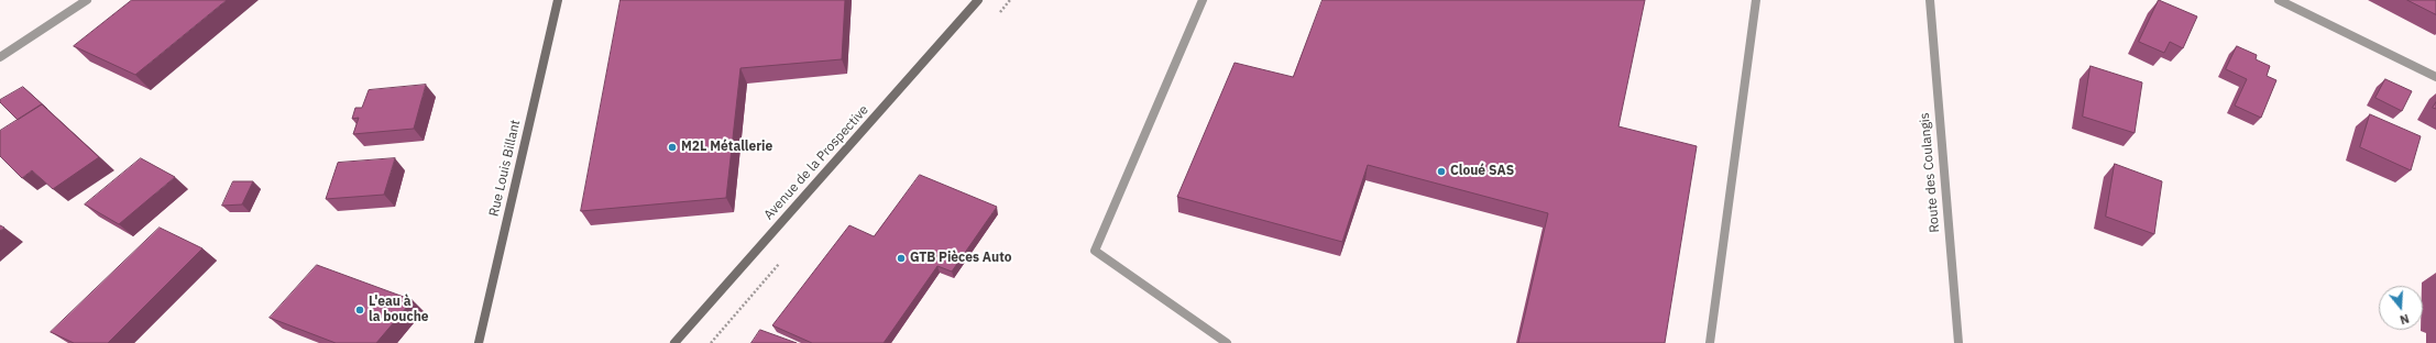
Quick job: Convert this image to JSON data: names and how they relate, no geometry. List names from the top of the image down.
{
  "streets": {
    "main road": ["Avenue de la Prospective", "Rue Louis Billant"],
    "street": ["Route des Coulangis"]
  },
  "places": [
    "M2L Métallerie",
    "Cloué SAS",
    "GTB Pièces Auto",
    "L'eau à la bouche"
  ],
  "north": "bottom"
}
